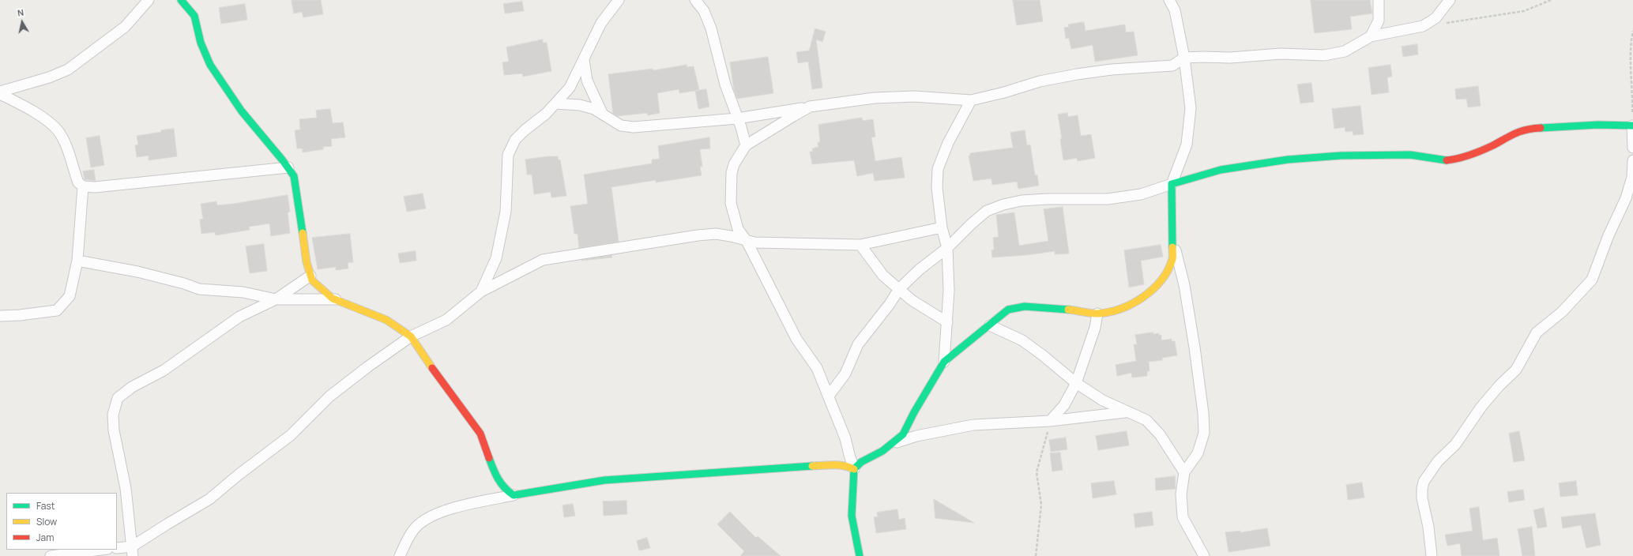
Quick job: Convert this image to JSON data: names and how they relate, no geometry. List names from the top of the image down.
{
  "legend": ["Fast", "Slow", "Jam"],
  "north": "top"
}
